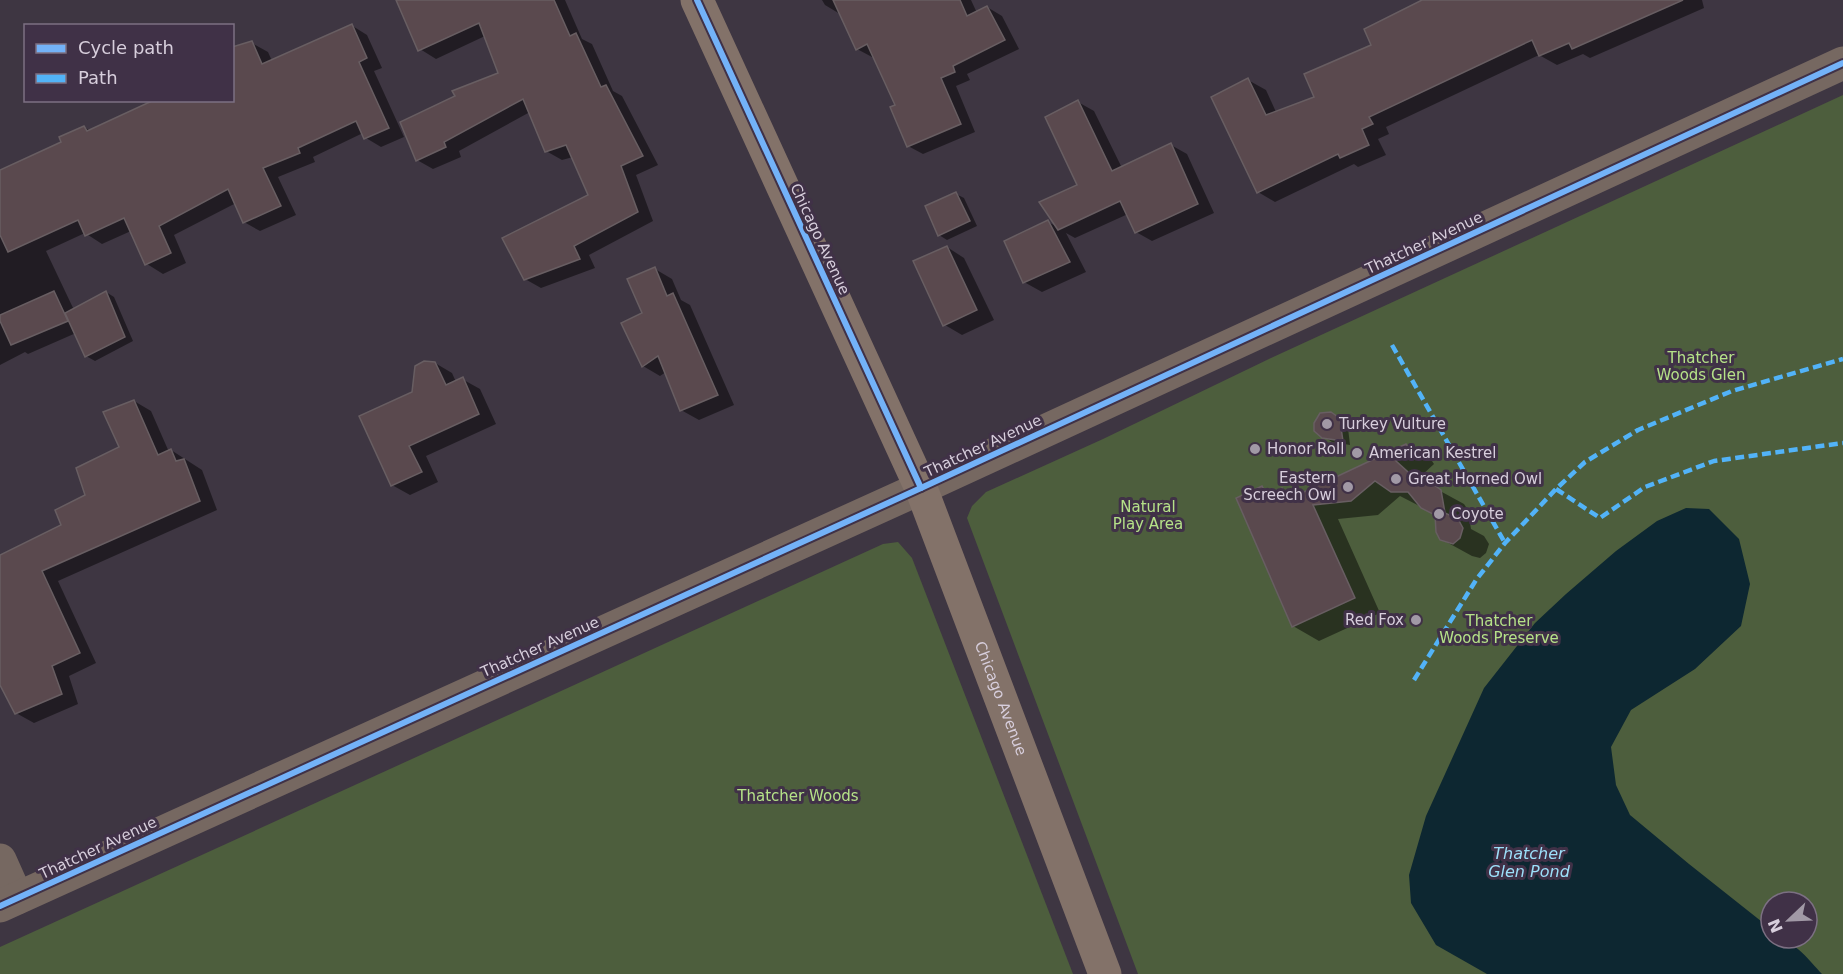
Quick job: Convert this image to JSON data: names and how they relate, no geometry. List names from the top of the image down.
{
  "streets": {
    "main road": ["Chicago Avenue"],
    "street": ["Thatcher Avenue"]
  },
  "crossings": [
    ["Chicago Avenue", "Thatcher Avenue"]
  ],
  "water": ["Thatcher Glen Pond"],
  "parks": [
    "Thatcher Woods Glen",
    "Natural Play Area",
    "Thatcher Woods Preserve",
    "Thatcher Woods"
  ],
  "places": [
    "Turkey Vulture",
    "Honor Roll",
    "American Kestrel",
    "Great Horned Owl",
    "Eastern Screech Owl",
    "Coyote",
    "Red Fox"
  ],
  "legend": ["Cycle path", "Path"],
  "north": "bottom left"
}
